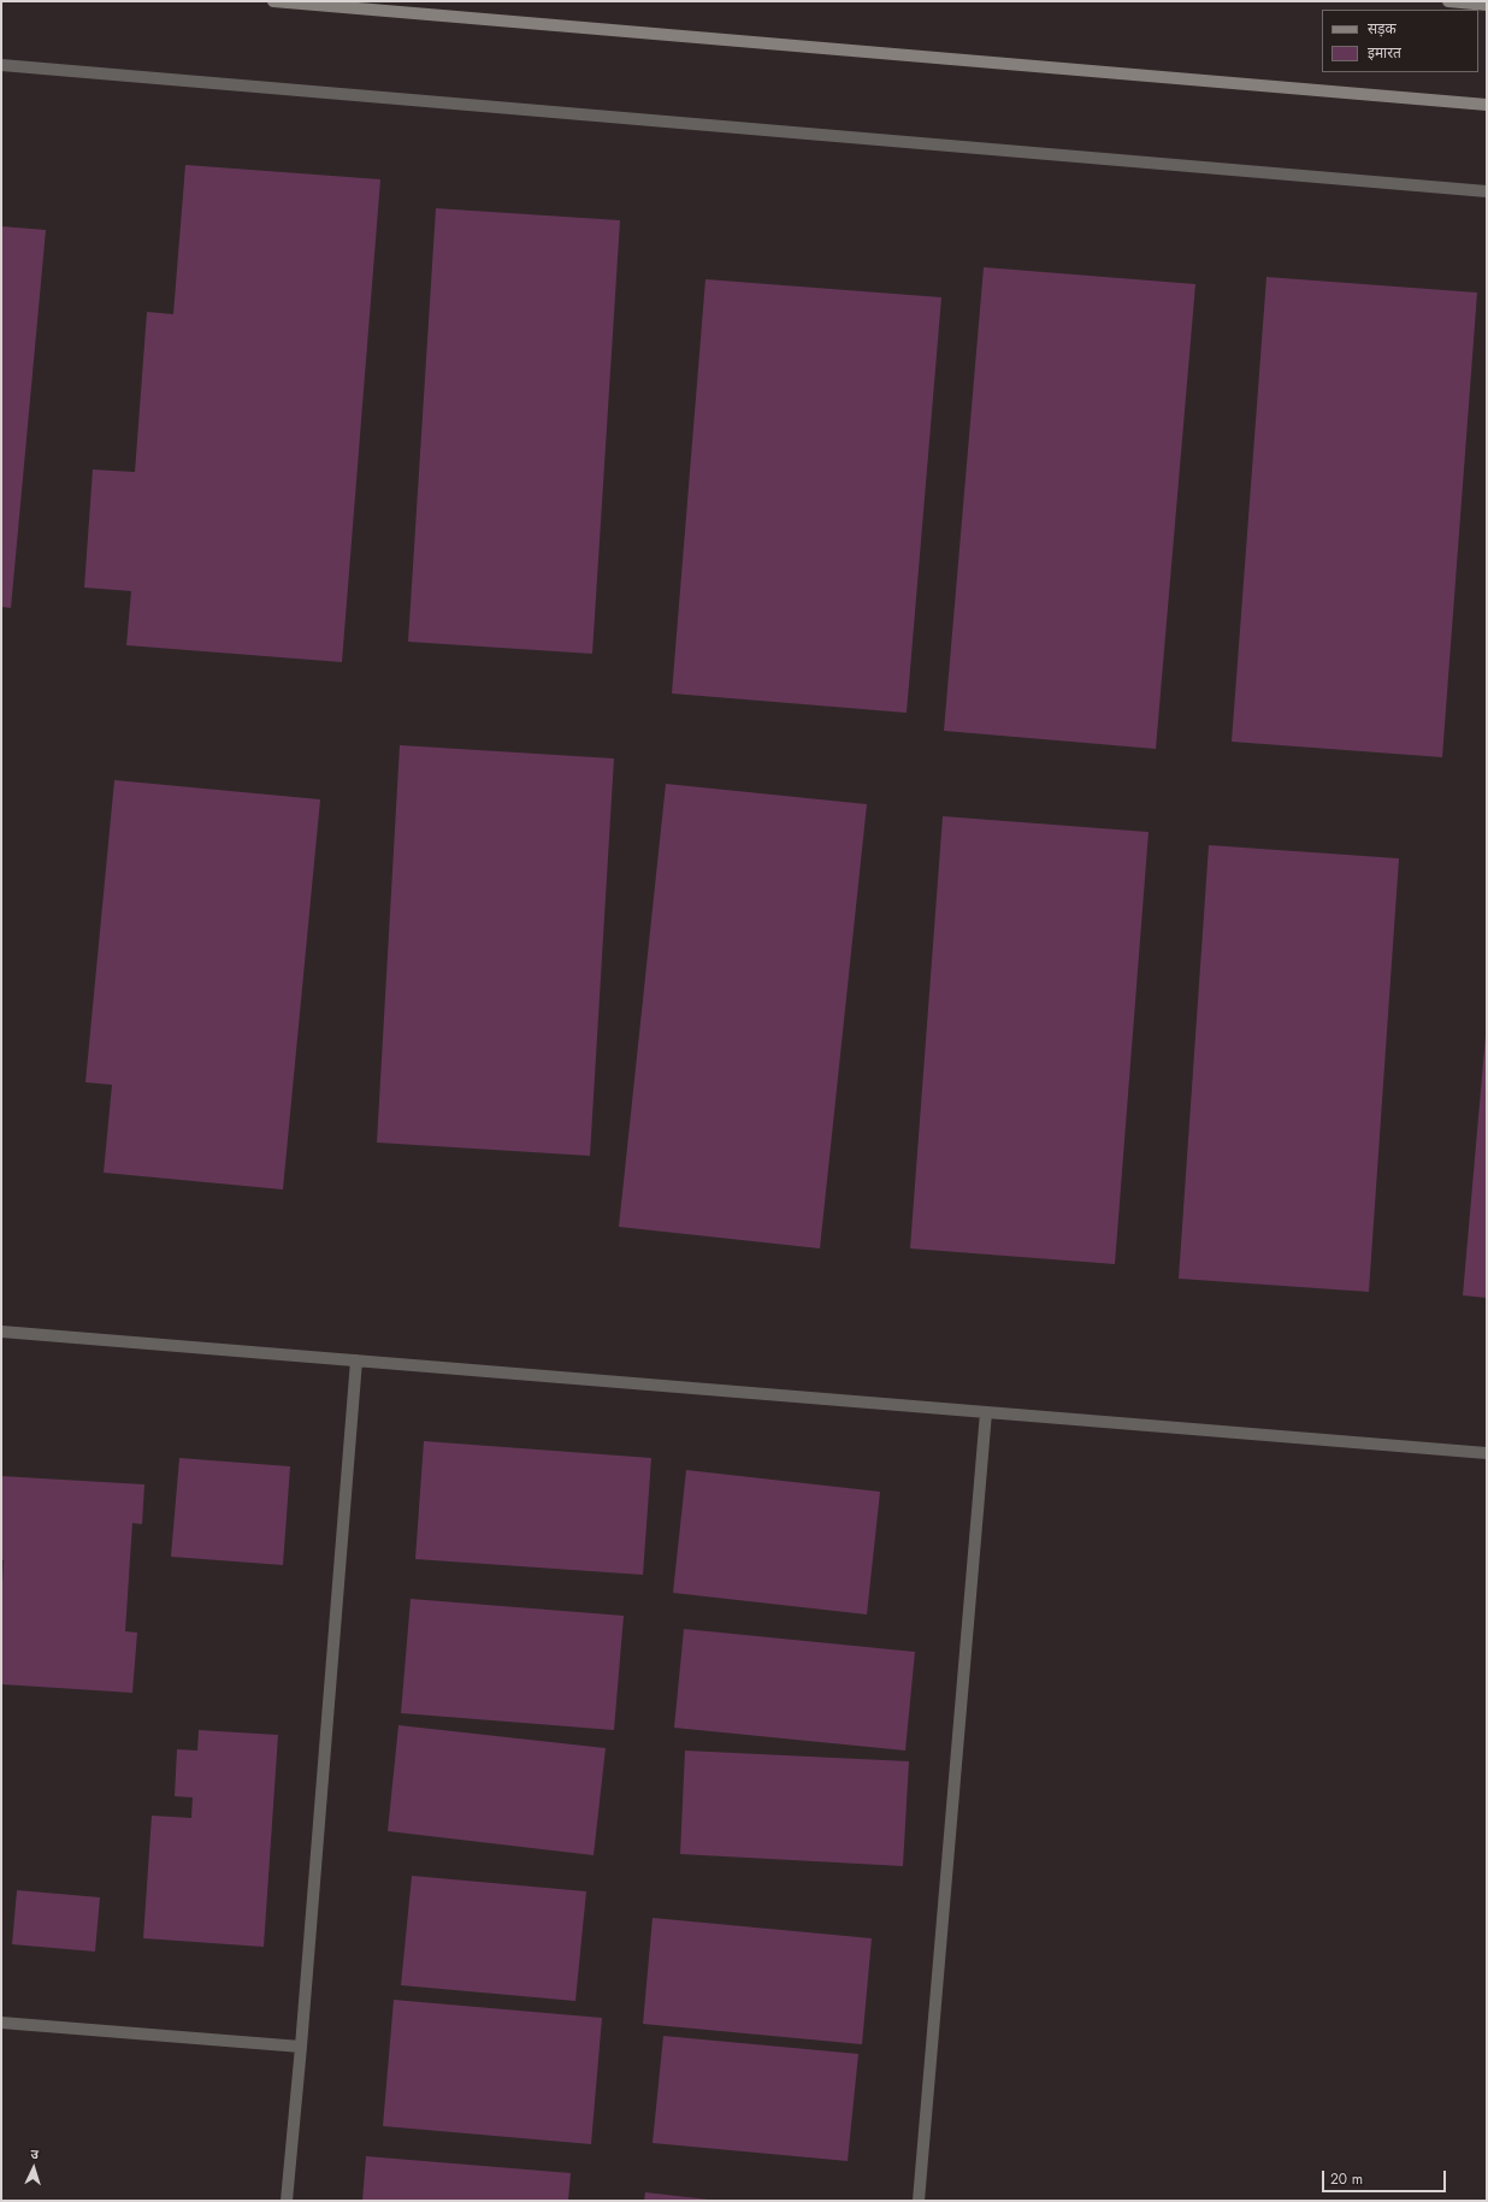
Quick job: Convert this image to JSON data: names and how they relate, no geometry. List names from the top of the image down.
{
  "legend": ["सड़क", "इमारत"],
  "scale_bar": "20 m",
  "north": "top"
}
